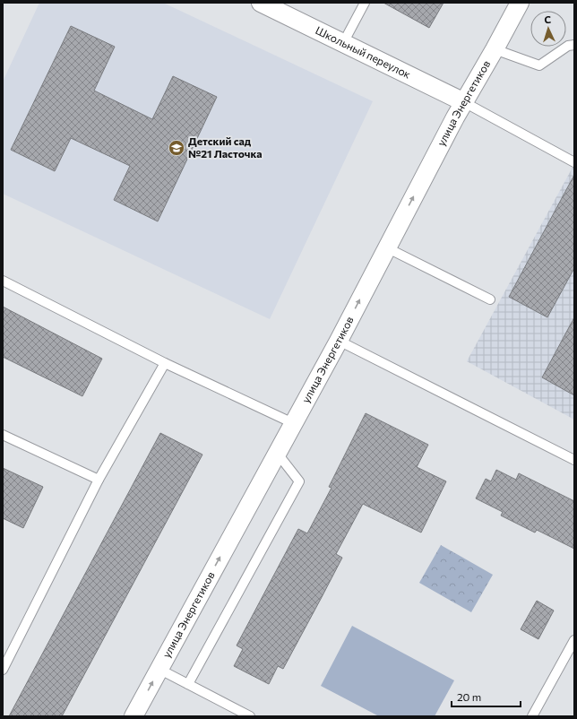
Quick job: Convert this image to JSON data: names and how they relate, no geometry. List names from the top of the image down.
{
  "streets": {
    "street": ["Школьный переулок", "улица Энергетиков"]
  },
  "crossings": [
    ["Школьный переулок", "улица Энергетиков"]
  ],
  "one_way": ["улица Энергетиков"],
  "places": {
    "school or university": ["Детский сад №21 Ласточка"]
  },
  "scale_bar": "20 m",
  "north": "top"
}
